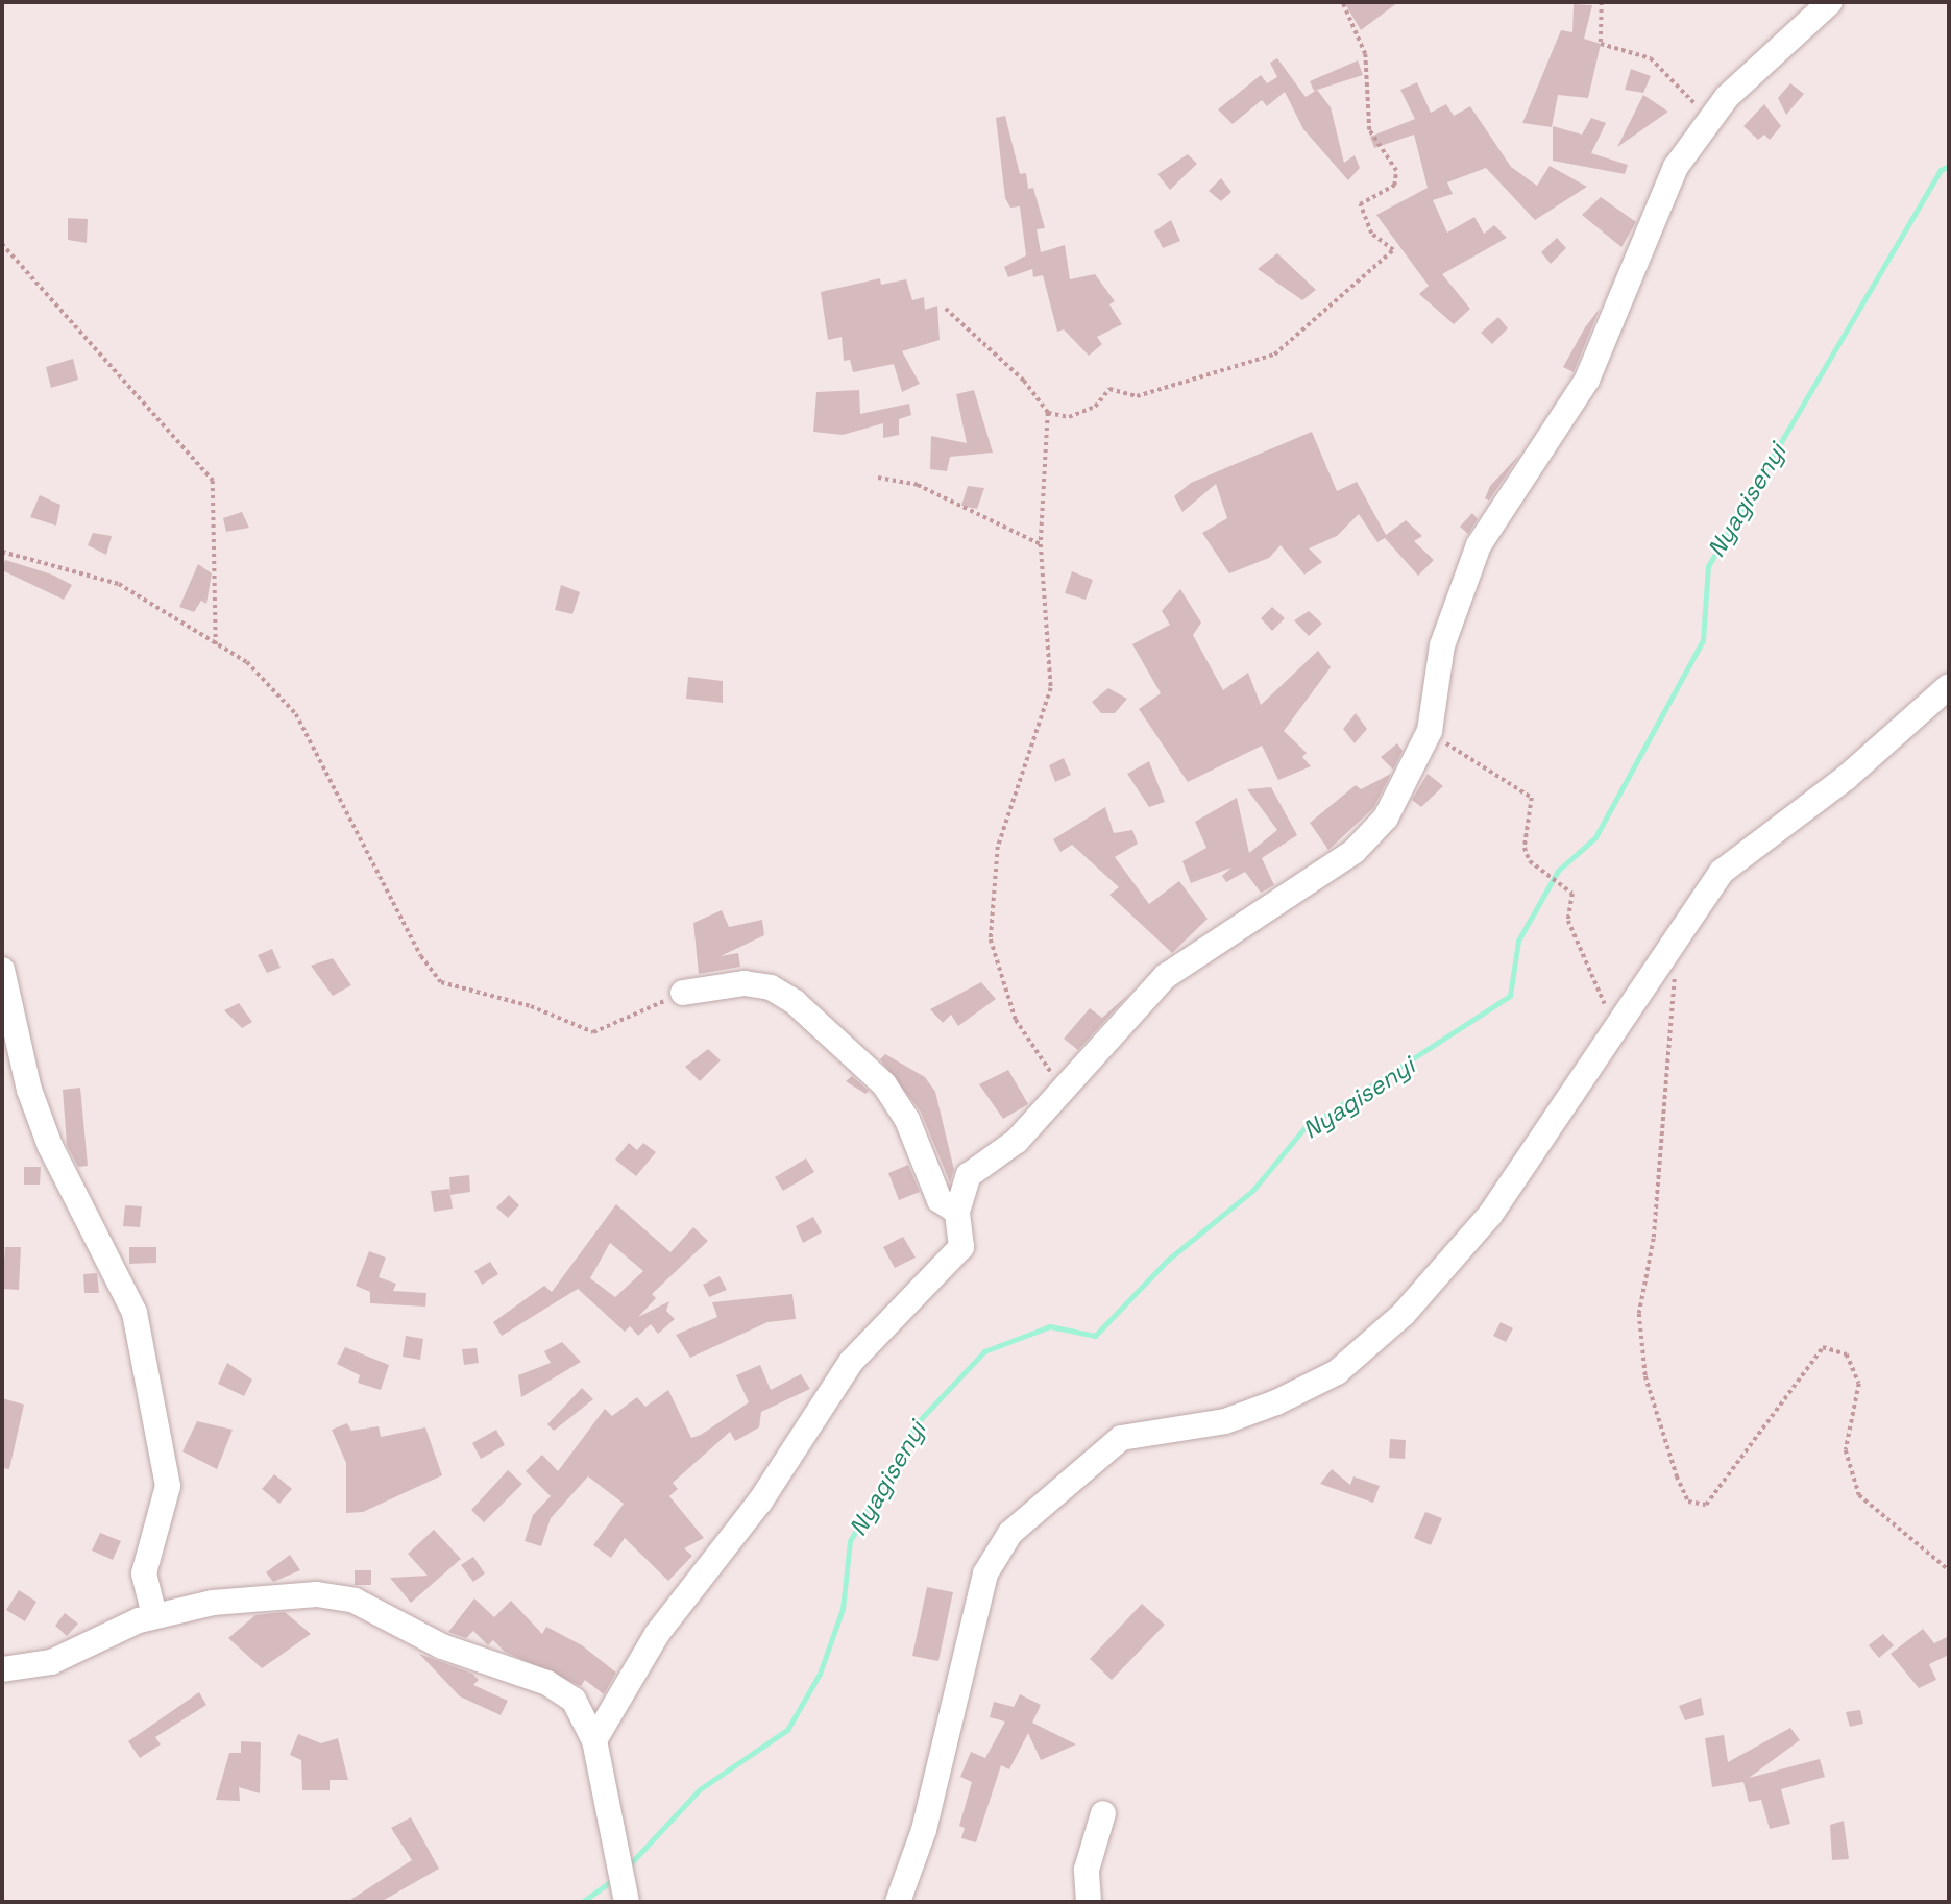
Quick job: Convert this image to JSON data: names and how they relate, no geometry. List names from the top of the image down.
{
  "water": ["Nyagisenyi"]
}
